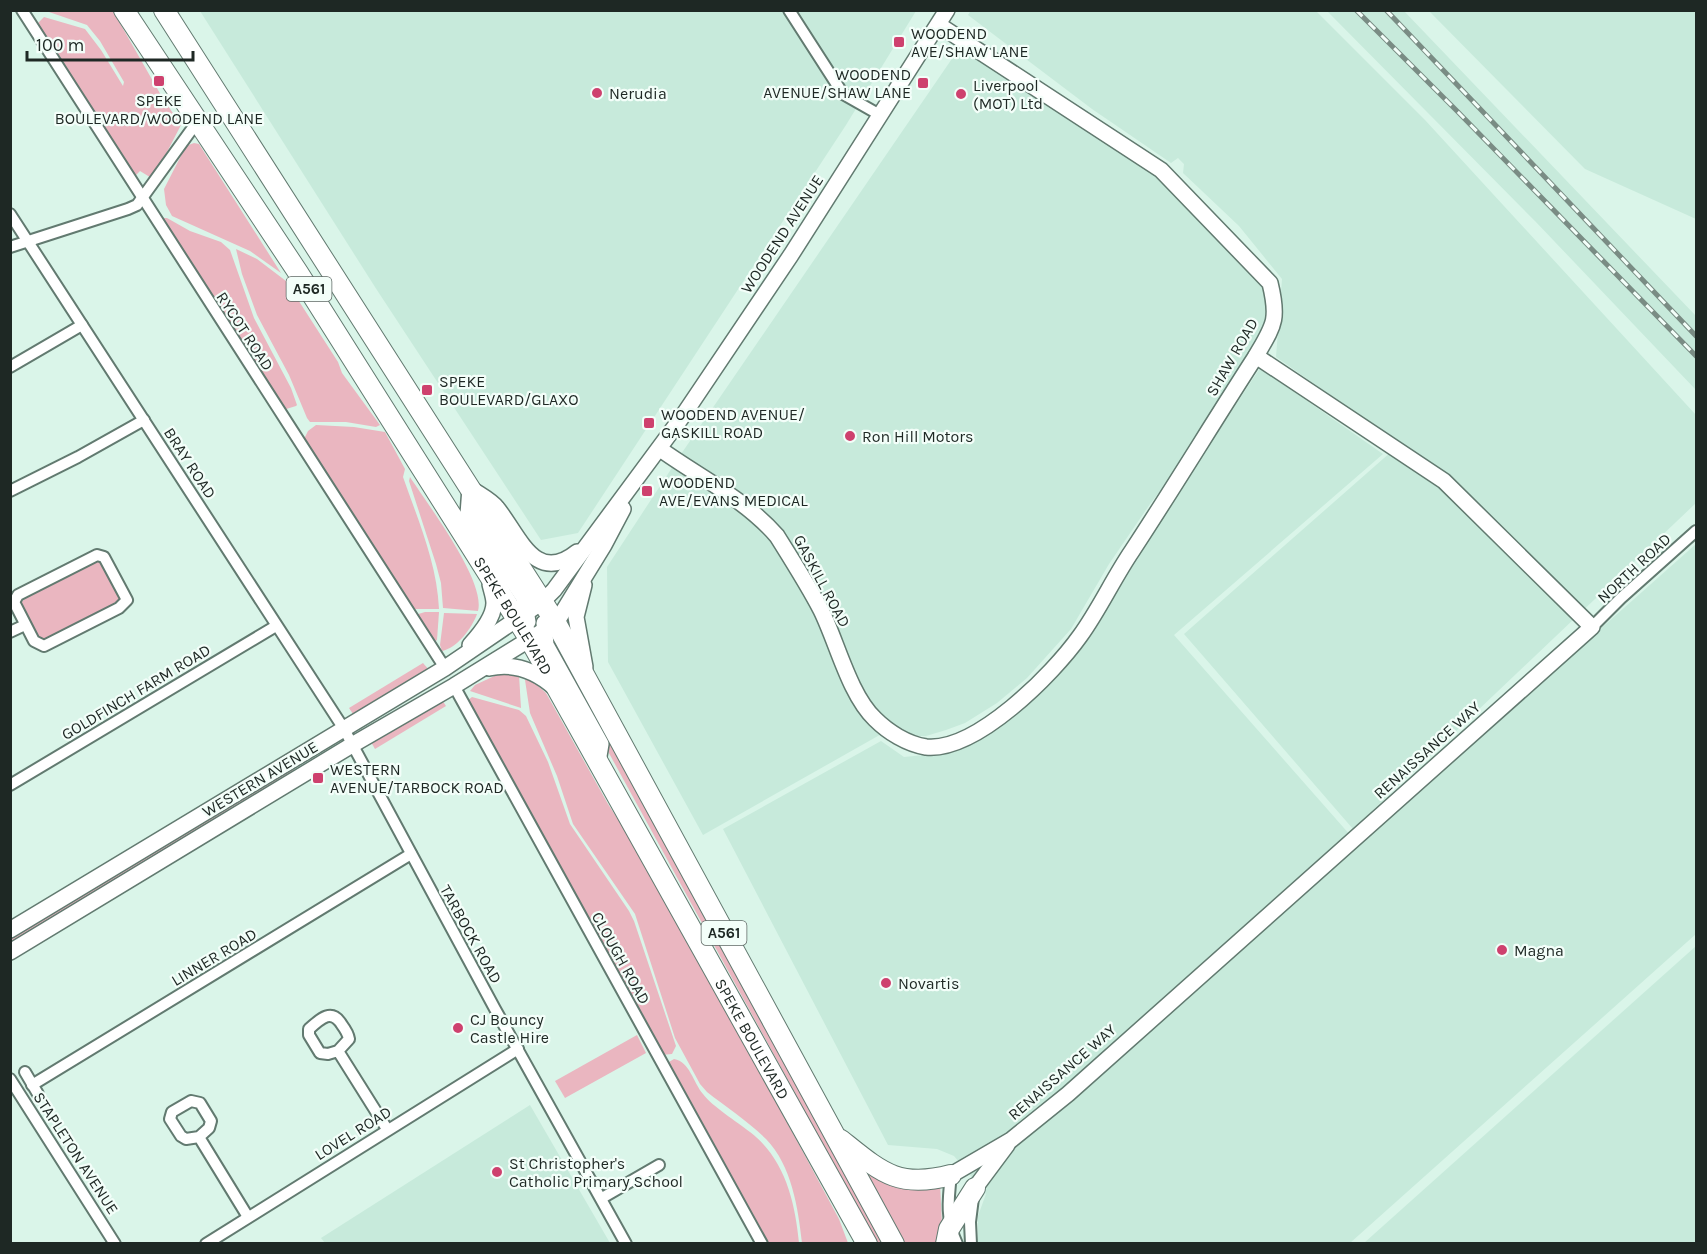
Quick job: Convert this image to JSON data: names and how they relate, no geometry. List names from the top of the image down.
{
  "streets": {
    "highway": ["A561", "SPEKE BOULEVARD"],
    "street": [
      "WOODEND AVENUE",
      "RYCOT ROAD",
      "SHAW ROAD",
      "BRAY ROAD",
      "NORTH ROAD",
      "GASKILL ROAD",
      "GOLDFINCH FARM ROAD",
      "RENAISSANCE WAY",
      "WESTERN AVENUE",
      "TARBOCK ROAD",
      "LINNER ROAD",
      "CLOUGH ROAD",
      "LOVEL ROAD",
      "STAPLETON AVENUE"
    ]
  },
  "crossings": [
    ["WOODEND AVENUE", "A561"],
    ["WOODEND AVENUE", "SHAW ROAD"],
    ["WOODEND AVENUE", "GASKILL ROAD"],
    ["WOODEND AVENUE", "SPEKE BOULEVARD"],
    ["WOODEND AVENUE", "WESTERN AVENUE"],
    ["A561", "SPEKE BOULEVARD"],
    ["A561", "WESTERN AVENUE"],
    ["RYCOT ROAD", "WESTERN AVENUE"],
    ["SHAW ROAD", "GASKILL ROAD"],
    ["BRAY ROAD", "GOLDFINCH FARM ROAD"],
    ["BRAY ROAD", "WESTERN AVENUE"],
    ["BRAY ROAD", "TARBOCK ROAD"],
    ["NORTH ROAD", "RENAISSANCE WAY"],
    ["SPEKE BOULEVARD", "WESTERN AVENUE"],
    ["WESTERN AVENUE", "TARBOCK ROAD"],
    ["WESTERN AVENUE", "CLOUGH ROAD"],
    ["TARBOCK ROAD", "LINNER ROAD"],
    ["TARBOCK ROAD", "LOVEL ROAD"]
  ],
  "places": {
    "transit": [
      "WOODEND AVE/SHAW LANE",
      "SPEKE BOULEVARD/WOODEND LANE",
      "WOODEND AVENUE/SHAW LANE",
      "SPEKE BOULEVARD/GLAXO",
      "WOODEND AVENUE/ GASKILL ROAD",
      "WOODEND AVE/EVANS MEDICAL",
      "WESTERN AVENUE/TARBOCK ROAD"
    ],
    "other": [
      "Nerudia",
      "Liverpool (MOT) Ltd",
      "Ron Hill Motors",
      "Magna",
      "Novartis",
      "CJ Bouncy Castle Hire",
      "St Christopher's Catholic Primary School"
    ]
  },
  "scale_bar": "100 m"
}
